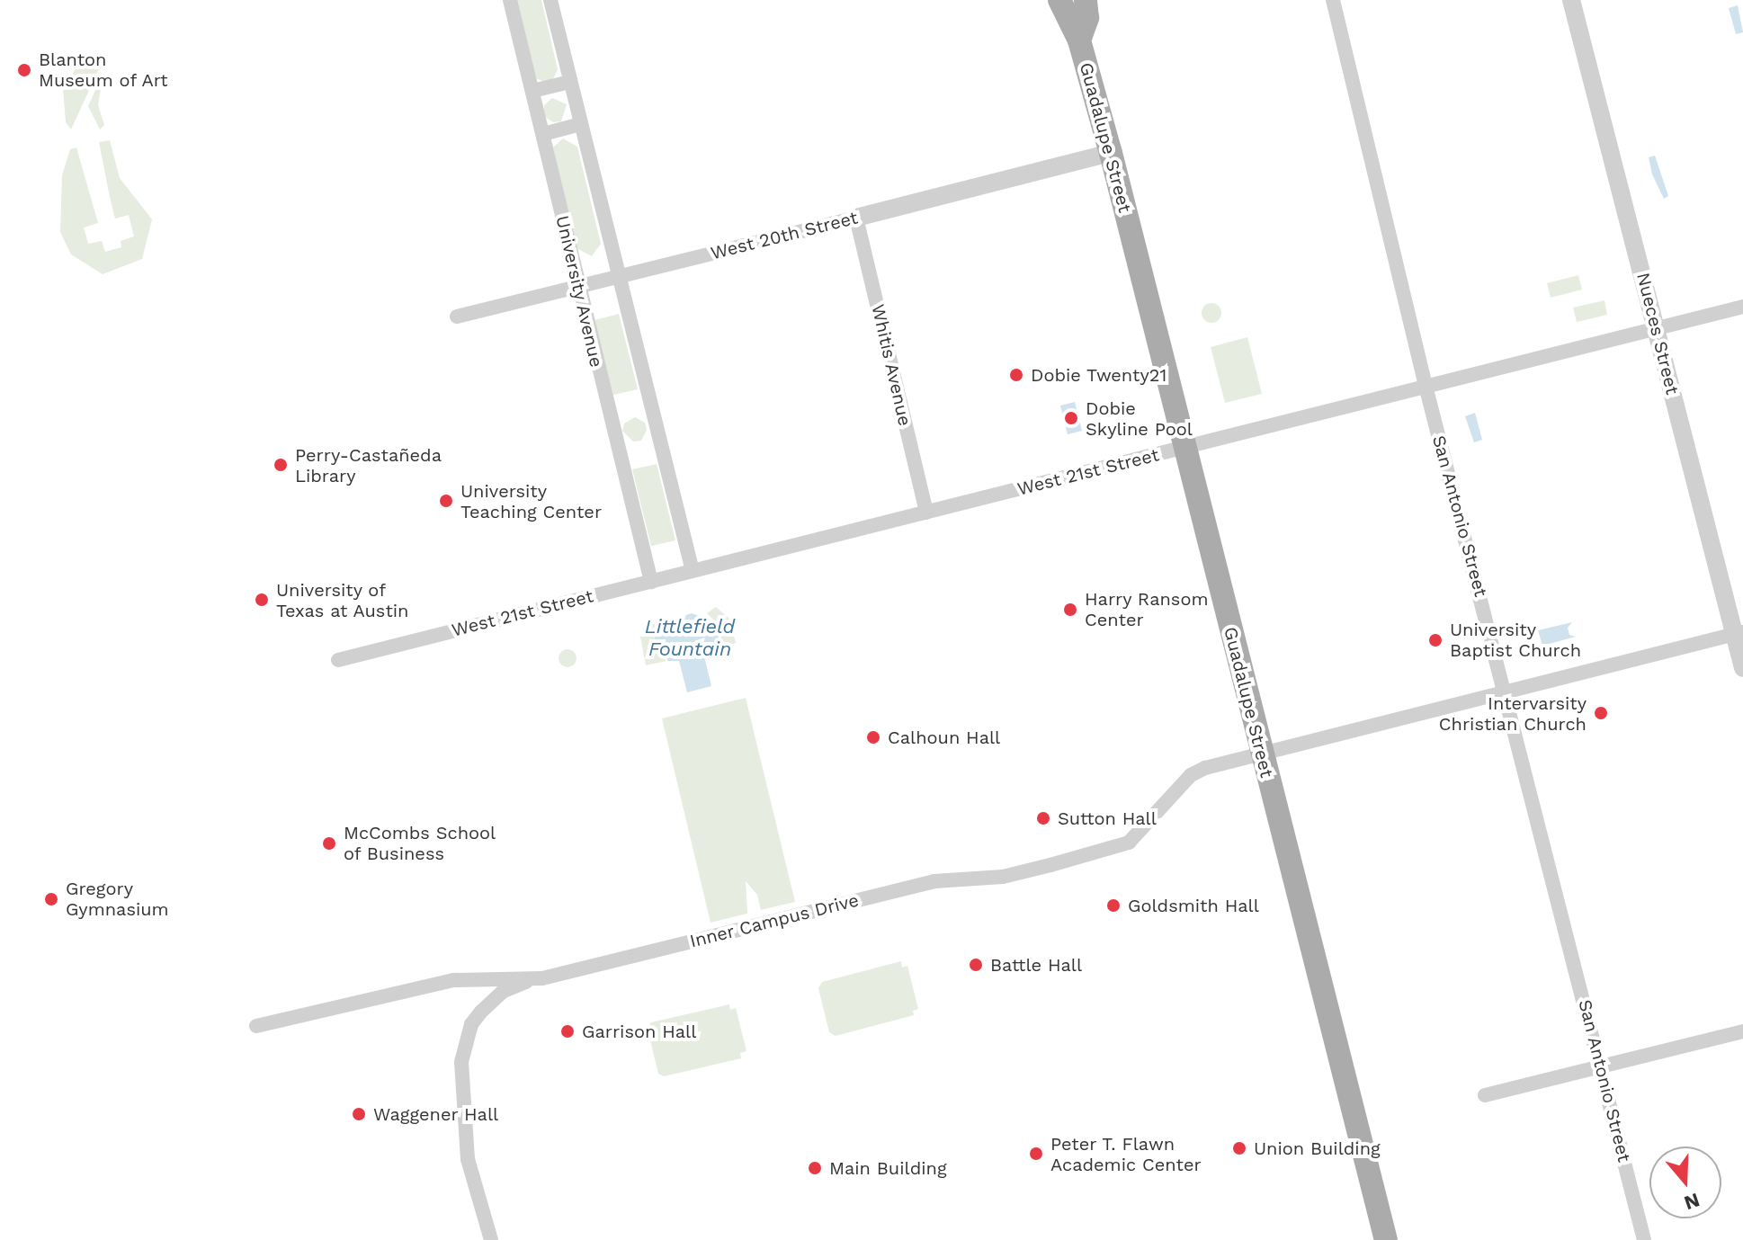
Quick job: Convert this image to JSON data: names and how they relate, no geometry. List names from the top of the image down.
{
  "streets": {
    "main road": ["Guadalupe Street"],
    "street": [
      "West 20th Street",
      "University Avenue",
      "Nueces Street",
      "Whitis Avenue",
      "West 21st Street",
      "San Antonio Street",
      "Inner Campus Drive"
    ]
  },
  "crossings": [
    ["Guadalupe Street", "West 20th Street"],
    ["Guadalupe Street", "West 21st Street"],
    ["Guadalupe Street", "Inner Campus Drive"],
    ["West 20th Street", "University Avenue"],
    ["West 20th Street", "Whitis Avenue"],
    ["University Avenue", "West 21st Street"],
    ["Nueces Street", "West 21st Street"],
    ["Nueces Street", "Inner Campus Drive"],
    ["Whitis Avenue", "West 21st Street"],
    ["West 21st Street", "San Antonio Street"],
    ["San Antonio Street", "Inner Campus Drive"]
  ],
  "water": ["Littlefield Fountain"],
  "places": [
    "Blanton Museum of Art",
    "Dobie Twenty21",
    "Dobie Skyline Pool",
    "Perry-Castañeda Library",
    "University Teaching Center",
    "University of Texas at Austin",
    "Harry Ransom Center",
    "University Baptist Church",
    "Intervarsity Christian Church",
    "Calhoun Hall",
    "Sutton Hall",
    "McCombs School of Business",
    "Gregory Gymnasium",
    "Goldsmith Hall",
    "Battle Hall",
    "Garrison Hall",
    "Waggener Hall",
    "Union Building",
    "Peter T. Flawn Academic Center",
    "Main Building"
  ],
  "north": "bottom"
}
